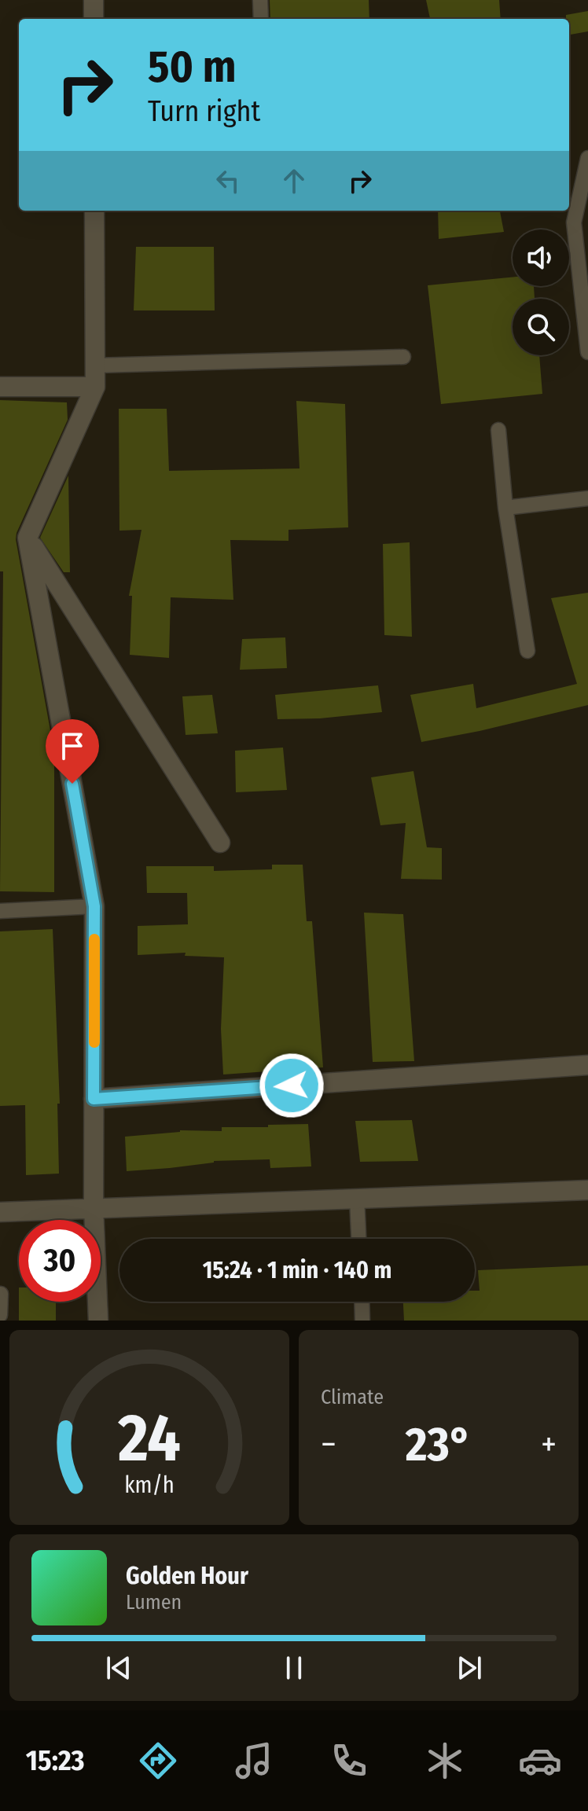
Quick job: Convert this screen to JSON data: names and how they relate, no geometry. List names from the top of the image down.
{
  "page": {
    "turn": ["50 m", "Turn right"],
    "limit": "30",
    "trip": "15:24 · 1 min · 140 m",
    "tile": "Climate",
    "heat": ["−", "23°", "+"],
    "song": ["Golden Hour", "Lumen"],
    "tabs": "15:23",
    "gauge": ["24", "km/h"]
  }
}
